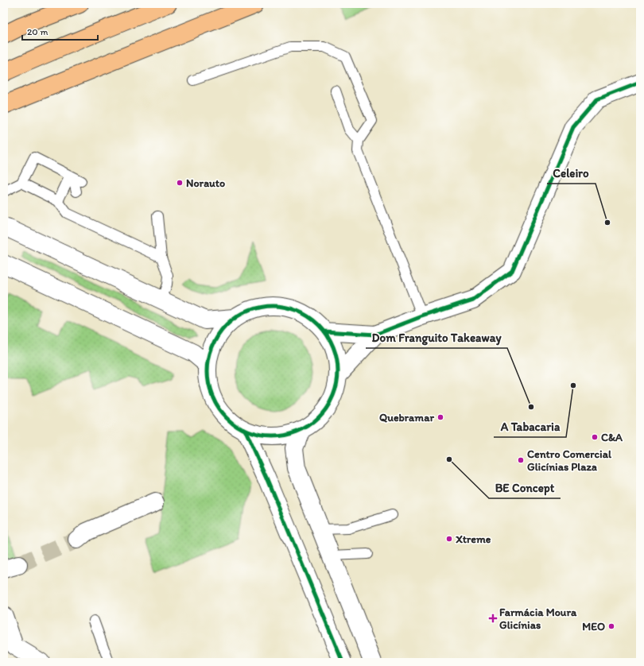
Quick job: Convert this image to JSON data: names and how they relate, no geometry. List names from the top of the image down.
{
  "places": {
    "other": [
      "Norauto",
      "Celeiro",
      "A Tabacaria",
      "Dom Franguito Takeaway",
      "Quebramar",
      "C&A",
      "BE Concept",
      "Centro Comercial Glicínias Plaza",
      "Xtreme",
      "MEO"
    ],
    "health": ["Farmácia Moura Glicínias"]
  },
  "scale_bar": "20 m"
}
